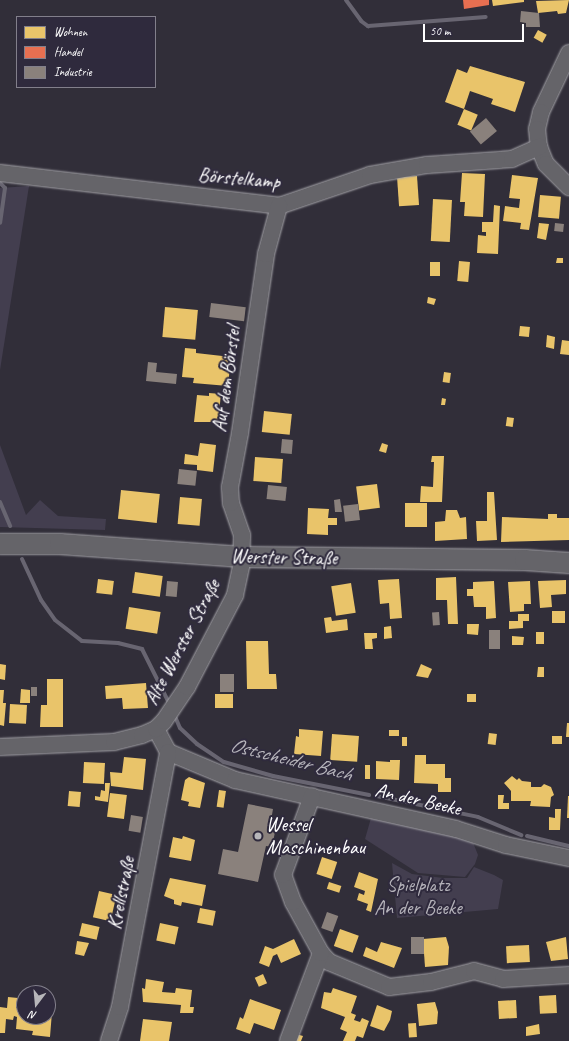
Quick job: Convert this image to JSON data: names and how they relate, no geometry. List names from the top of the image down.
{
  "streets": {
    "main road": ["Werster Straße"],
    "street": [
      "Börstelkamp",
      "Auf dem Börstel",
      "Alte Werster Straße",
      "An der Beeke",
      "Krellstraße"
    ]
  },
  "crossings": [
    ["Börstelkamp", "Auf dem Börstel"],
    ["Auf dem Börstel", "Werster Straße"],
    ["Auf dem Börstel", "Alte Werster Straße"],
    ["Werster Straße", "Alte Werster Straße"],
    ["An der Beeke", "Krellstraße"]
  ],
  "water": ["Ostscheider Bach"],
  "parks": ["Spielplatz An der Beeke"],
  "places": ["Wessel Maschinenbau"],
  "legend": ["Wohnen", "Handel", "Industrie"],
  "scale_bar": "50 m",
  "north": "bottom"
}
